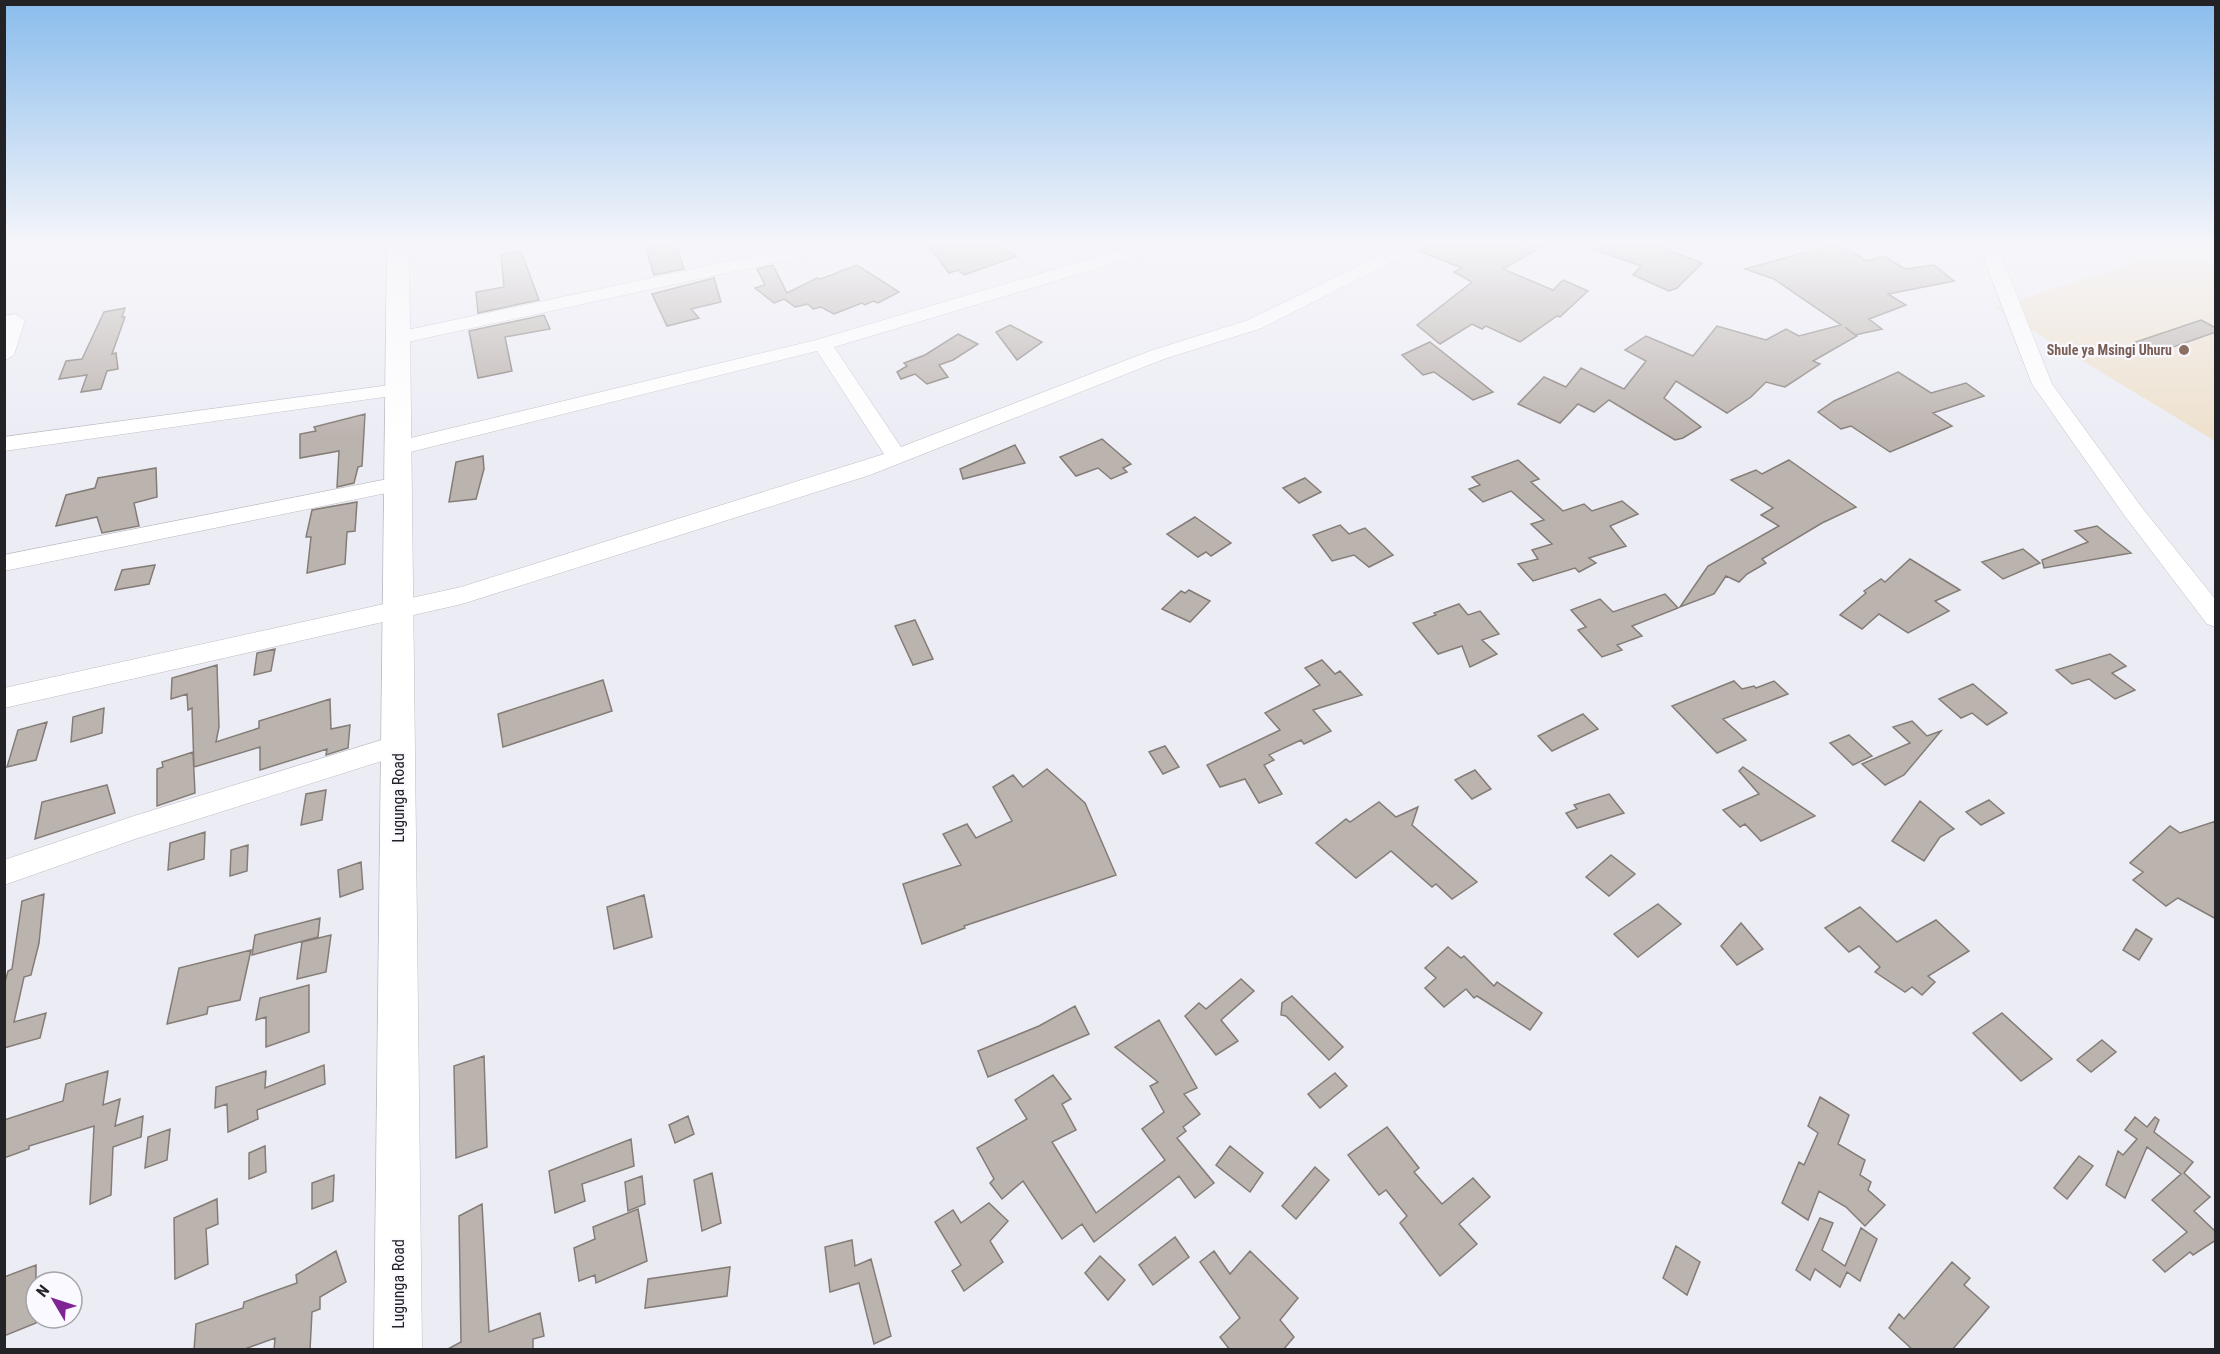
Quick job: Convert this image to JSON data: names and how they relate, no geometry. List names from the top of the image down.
{
  "streets": {
    "street": ["Lugunga Road"]
  },
  "places": ["Shule ya Msingi Uhuru"],
  "north": "top left"
}
